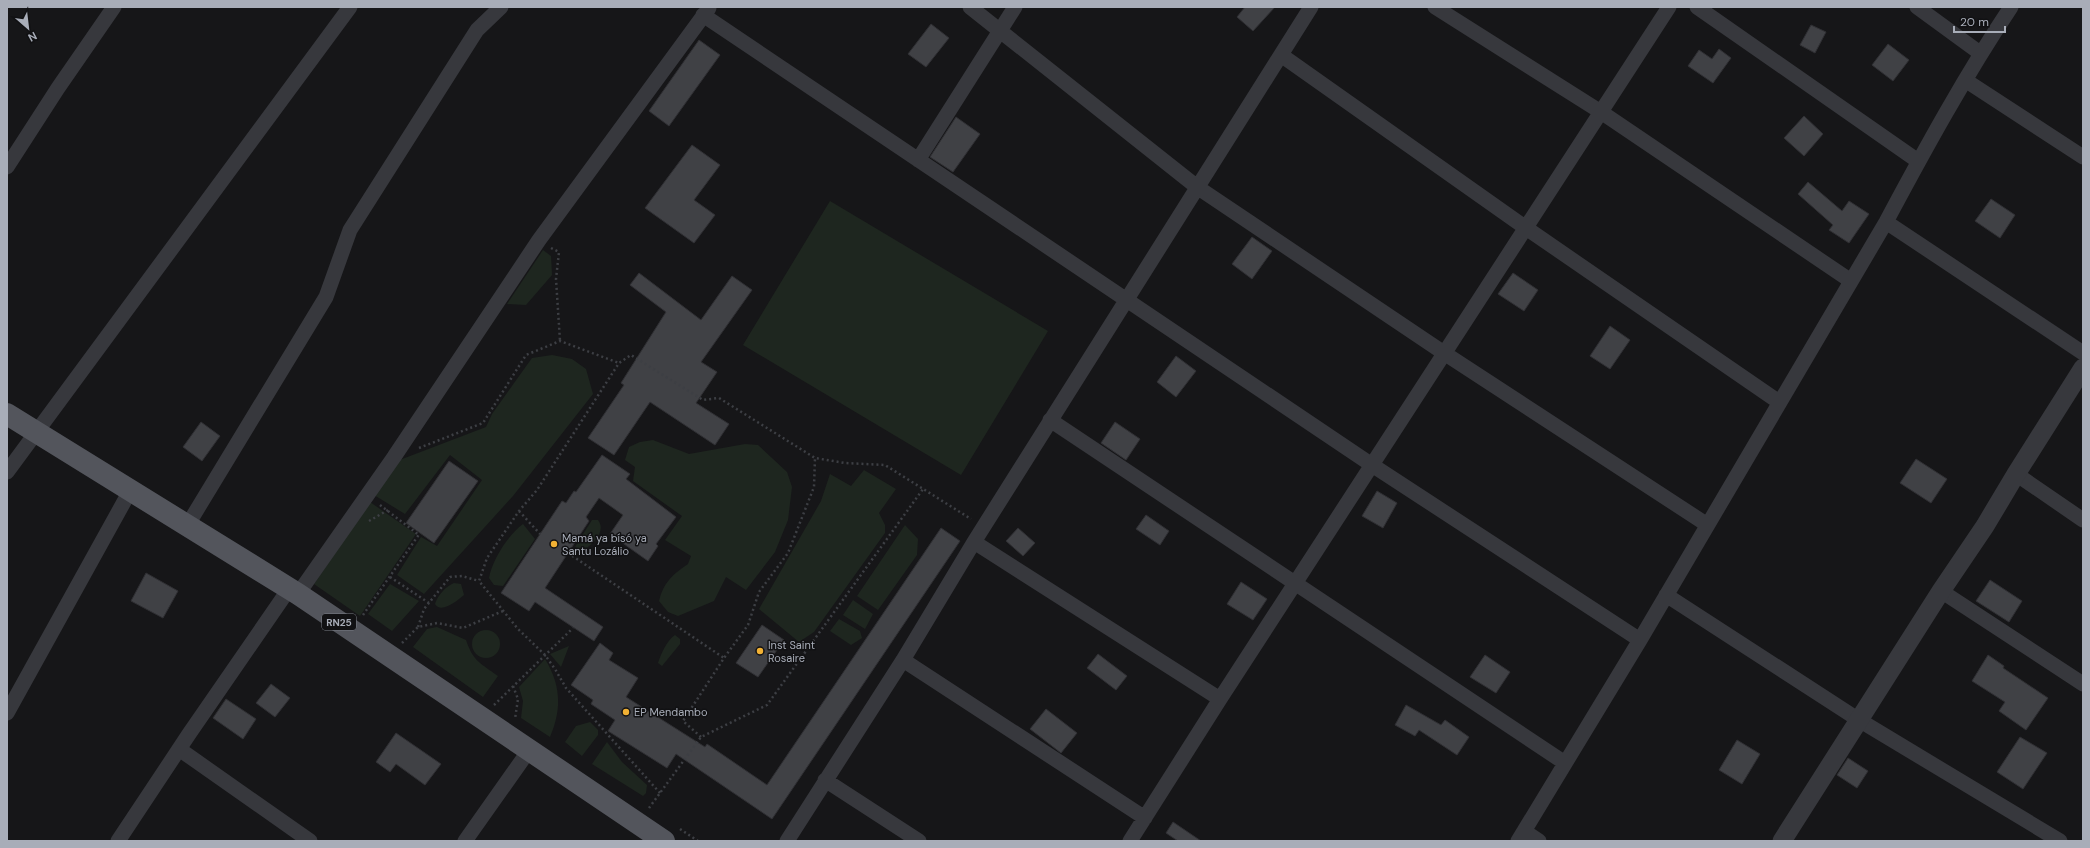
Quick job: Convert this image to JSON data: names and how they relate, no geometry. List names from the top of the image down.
{
  "streets": {
    "main road": ["RN25"]
  },
  "places": ["Mamá ya bísó ya Santu Lozálio", "Inst Saint Rosaire", "EP Mendambo"],
  "scale_bar": "20 m",
  "north": "bottom right"
}
